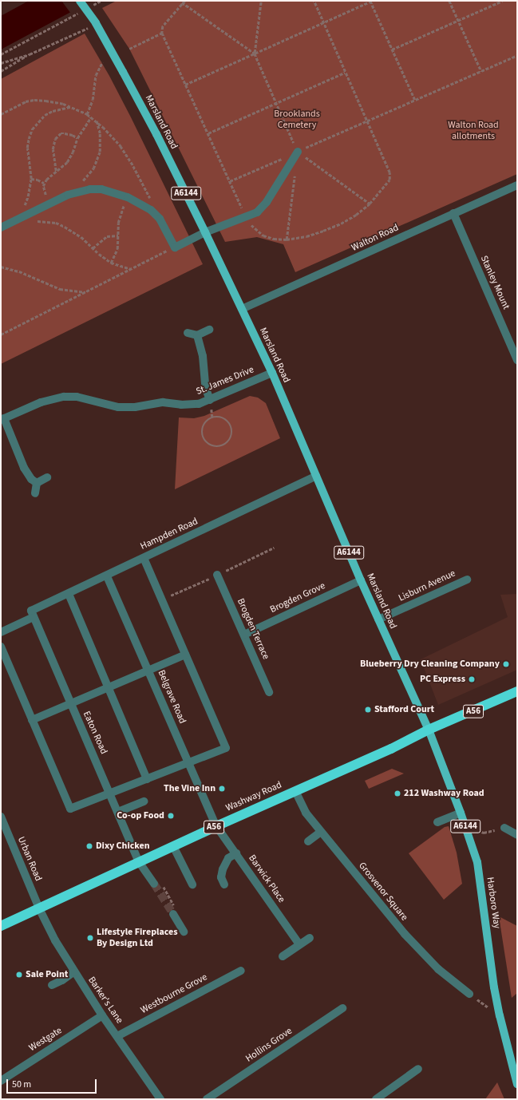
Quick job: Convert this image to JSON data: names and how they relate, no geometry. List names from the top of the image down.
{
  "streets": {
    "highway": ["A56", "Washway Road"],
    "main road": ["Marsland Road", "A6144", "Harboro Way"],
    "street": [
      "Walton Road",
      "Stanley Mount",
      "St. James Drive",
      "Hampden Road",
      "Lisburn Avenue",
      "Brogden Grove",
      "Brogden Terrace",
      "Belgrave Road",
      "Eaton Road",
      "Urban Road",
      "Barwick Place",
      "Grosvenor Square",
      "Westbourne Grove",
      "Barker's Lane",
      "Westgate",
      "Hollins Grove"
    ]
  },
  "crossings": [
    ["Marsland Road", "Walton Road"],
    ["Marsland Road", "St. James Drive"],
    ["Marsland Road", "Hampden Road"],
    ["Marsland Road", "Lisburn Avenue"],
    ["Marsland Road", "Brogden Grove"],
    ["Marsland Road", "Washway Road"],
    ["Marsland Road", "Harboro Way"],
    ["Walton Road", "Stanley Mount"],
    ["Hampden Road", "Belgrave Road"],
    ["Hampden Road", "Eaton Road"],
    ["Brogden Grove", "Brogden Terrace"],
    ["Belgrave Road", "Washway Road"],
    ["Belgrave Road", "Barwick Place"],
    ["Eaton Road", "Washway Road"],
    ["Washway Road", "Urban Road"],
    ["Washway Road", "Barwick Place"],
    ["Washway Road", "Grosvenor Square"],
    ["Washway Road", "Harboro Way"],
    ["Washway Road", "Barker's Lane"],
    ["Urban Road", "Barker's Lane"],
    ["Westbourne Grove", "Barker's Lane"],
    ["Barker's Lane", "Westgate"]
  ],
  "parks": ["Brooklands Cemetery", "Walton Road allotments"],
  "places": [
    "Blueberry Dry Cleaning Company",
    "PC Express",
    "Stafford Court",
    "The Vine Inn",
    "212 Washway Road",
    "Co-op Food",
    "Dixy Chicken",
    "Lifestyle Fireplaces By Design Ltd",
    "Sale Point"
  ],
  "scale_bar": "50 m"
}
